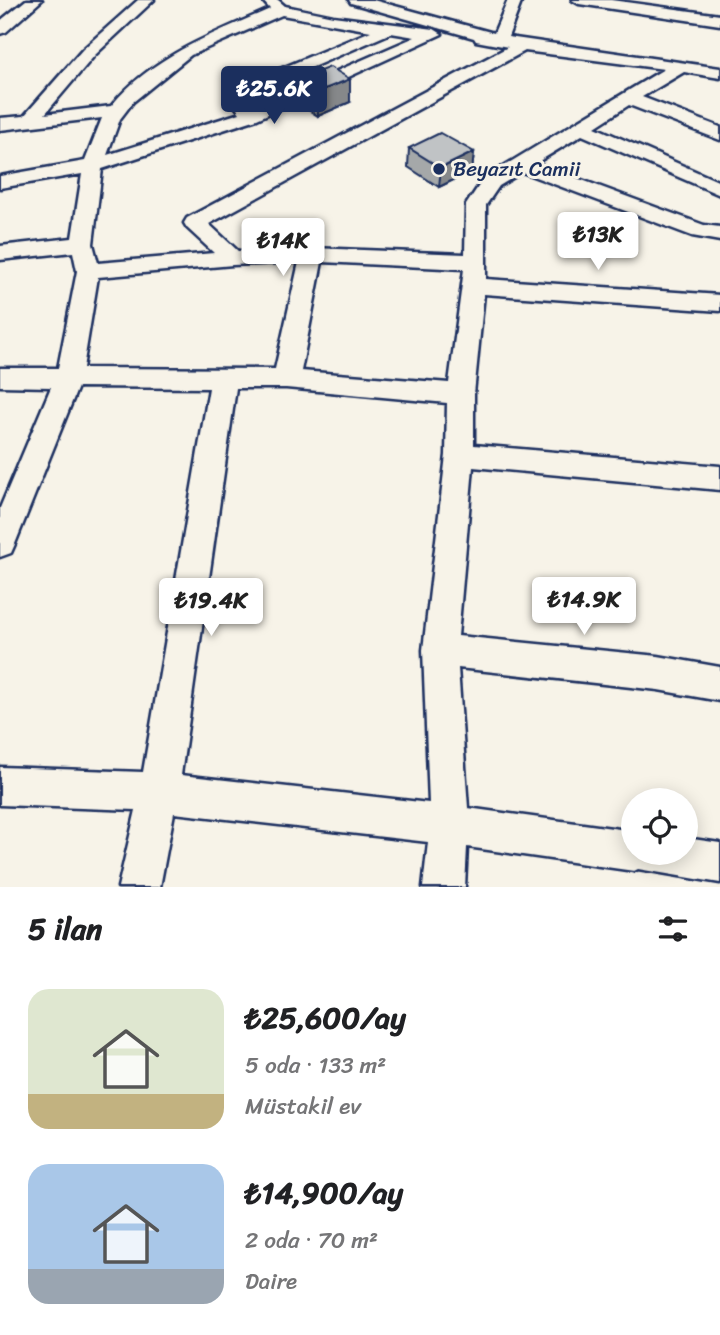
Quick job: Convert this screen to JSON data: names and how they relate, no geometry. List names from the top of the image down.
{
  "places": ["Beyazıt Camii"],
  "page": {
    "price": [
      "₺25.6K",
      "₺13K",
      "₺14K",
      "₺14.9K",
      "₺19.4K"
    ],
    "heading": "5 ilan",
    "list": [
      {
        "name": "₺25,600/ay",
        "note": "5 oda · 133 m² · Müstakil ev"
      },
      {
        "name": "₺14,900/ay",
        "note": "2 oda · 70 m² · Daire"
      }
    ]
  }
}
